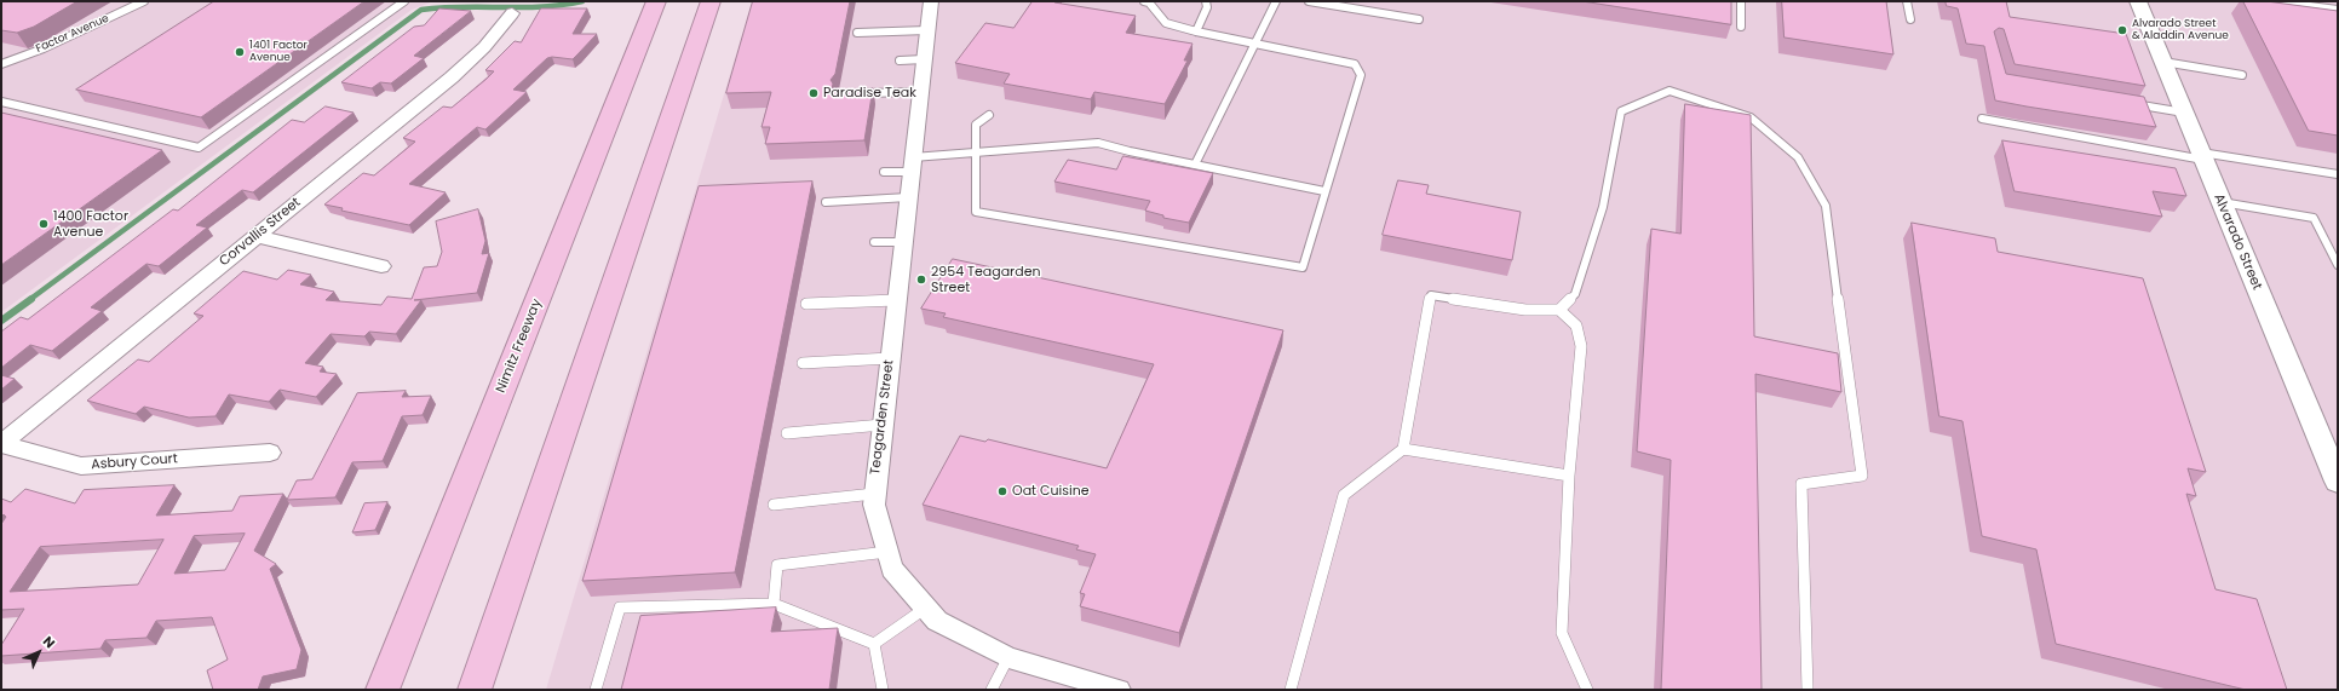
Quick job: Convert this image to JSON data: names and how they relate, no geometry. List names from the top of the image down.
{
  "streets": {
    "highway": ["Nimitz Freeway"],
    "street": [
      "Corvallis Street",
      "Alvarado Street",
      "Teagarden Street",
      "Asbury Court"
    ],
    "lane": ["Factor Avenue"]
  },
  "crossings": [
    ["Corvallis Street", "Asbury Court"]
  ],
  "places": [
    "Alvarado Street & Aladdin Avenue",
    "1401 Factor Avenue",
    "Paradise Teak",
    "1400 Factor Avenue",
    "2954 Teagarden Street",
    "Oat Cuisine"
  ],
  "north": "top right"
}
